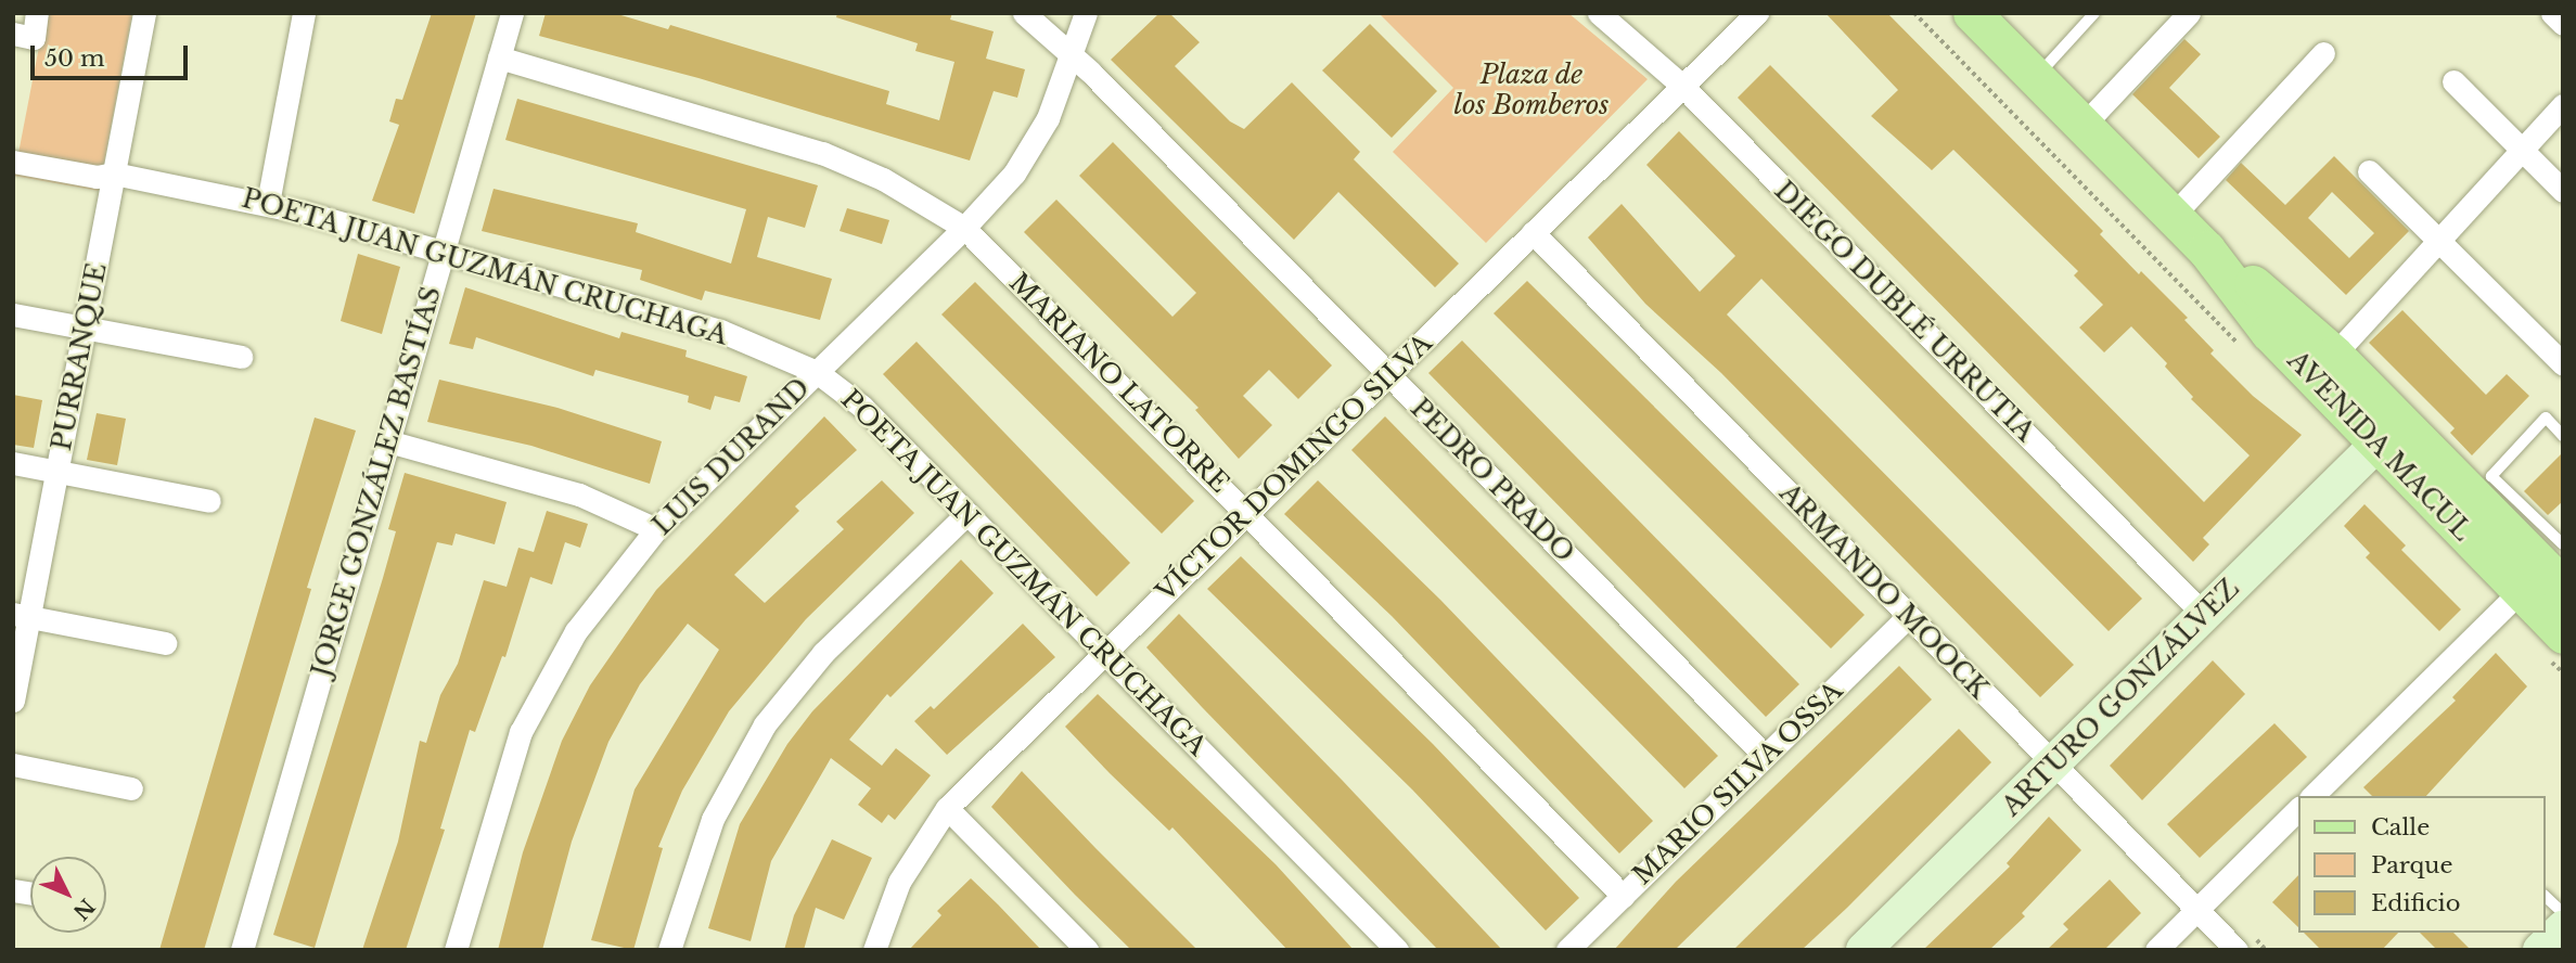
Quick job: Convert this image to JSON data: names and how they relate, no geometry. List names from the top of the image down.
{
  "streets": {
    "main road": ["AVENIDA MACUL"],
    "street": [
      "POETA JUAN GUZMÁN CRUCHAGA",
      "DIEGO DUBLÉ URRUTIA",
      "PURRANQUE",
      "MARIANO LATORRE",
      "LUIS DURAND",
      "VÍCTOR DOMINGO SILVA",
      "PEDRO PRADO",
      "JORGE GONZÁLEZ BASTÍAS",
      "ARMANDO MOOCK",
      "ARTURO GONZÁLVEZ",
      "MARIO SILVA OSSA"
    ]
  },
  "crossings": [
    ["POETA JUAN GUZMÁN CRUCHAGA", "PURRANQUE"],
    ["POETA JUAN GUZMÁN CRUCHAGA", "LUIS DURAND"],
    ["POETA JUAN GUZMÁN CRUCHAGA", "VÍCTOR DOMINGO SILVA"],
    ["POETA JUAN GUZMÁN CRUCHAGA", "JORGE GONZÁLEZ BASTÍAS"],
    ["DIEGO DUBLÉ URRUTIA", "VÍCTOR DOMINGO SILVA"],
    ["DIEGO DUBLÉ URRUTIA", "ARTURO GONZÁLVEZ"],
    ["MARIANO LATORRE", "LUIS DURAND"],
    ["MARIANO LATORRE", "VÍCTOR DOMINGO SILVA"],
    ["MARIANO LATORRE", "JORGE GONZÁLEZ BASTÍAS"],
    ["MARIANO LATORRE", "MARIO SILVA OSSA"],
    ["AVENIDA MACUL", "ARTURO GONZÁLVEZ"],
    ["LUIS DURAND", "PEDRO PRADO"],
    ["VÍCTOR DOMINGO SILVA", "PEDRO PRADO"],
    ["VÍCTOR DOMINGO SILVA", "ARMANDO MOOCK"],
    ["PEDRO PRADO", "MARIO SILVA OSSA"],
    ["ARMANDO MOOCK", "ARTURO GONZÁLVEZ"],
    ["ARMANDO MOOCK", "MARIO SILVA OSSA"]
  ],
  "parks": ["Plaza de los Bomberos"],
  "legend": ["Calle", "Parque", "Edificio"],
  "scale_bar": "50 m",
  "north": "bottom right"
}
